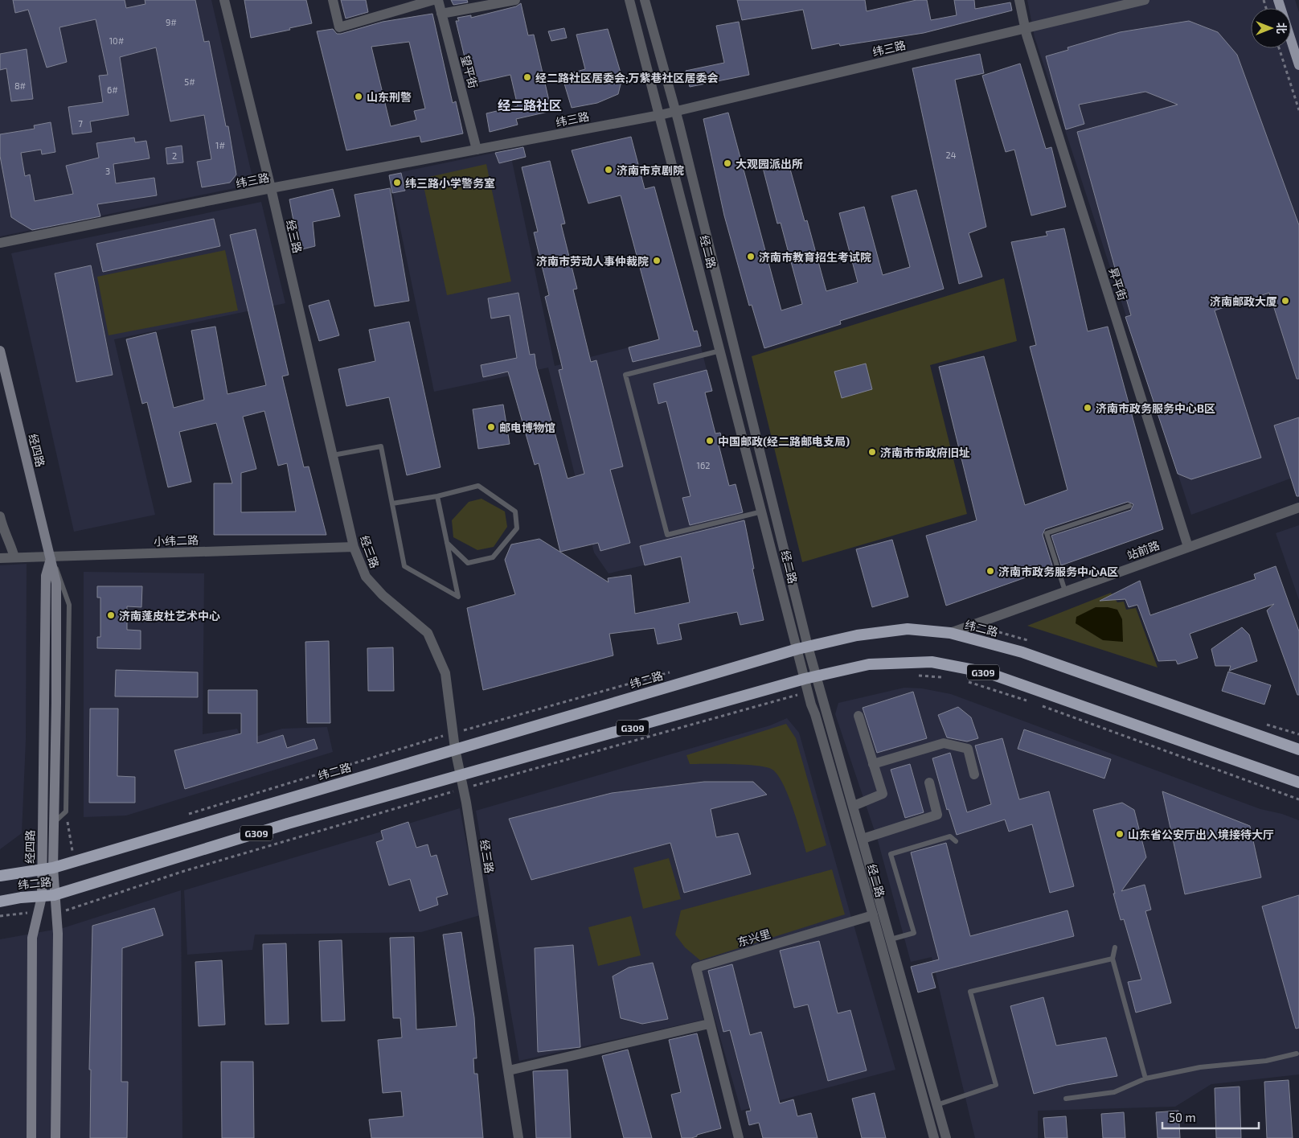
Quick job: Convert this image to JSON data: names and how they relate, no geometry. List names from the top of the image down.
{
  "streets": {
    "highway": ["纬二路", "G309"],
    "main road": ["经四路"],
    "street": [
      "纬三路",
      "望平街",
      "经三路",
      "经二路",
      "昇平街",
      "小纬二路",
      "站前路",
      "东兴里"
    ]
  },
  "crossings": [
    ["纬三路", "望平街"],
    ["纬三路", "经三路"],
    ["纬三路", "经二路"],
    ["纬三路", "昇平街"],
    ["经三路", "小纬二路"],
    ["经三路", "纬二路"],
    ["经二路", "纬二路"],
    ["经二路", "东兴里"],
    ["昇平街", "站前路"],
    ["经四路", "小纬二路"],
    ["经四路", "纬二路"],
    ["站前路", "纬二路"]
  ],
  "districts": ["经二路社区"],
  "places": [
    "经二路社区居委会;万紫巷社区居委会",
    "山东刑警",
    "大观园派出所",
    "济南市京剧院",
    "纬三路小学警务室",
    "济南市教育招生考试院",
    "济南市劳动人事仲裁院",
    "济南邮政大厦",
    "济南市政务服务中心B区",
    "邮电博物馆",
    "中国邮政(经二路邮电支局)",
    "济南市市政府旧址",
    "济南市政务服务中心A区",
    "济南蓬皮杜艺术中心",
    "山东省公安厅出入境接待大厅"
  ],
  "house_numbers": [
    "9#",
    "10#",
    "5#",
    "8#",
    "6#",
    "7",
    "1#",
    "24",
    "2",
    "3",
    "162"
  ],
  "scale_bar": "50 m",
  "north": "right"
}
